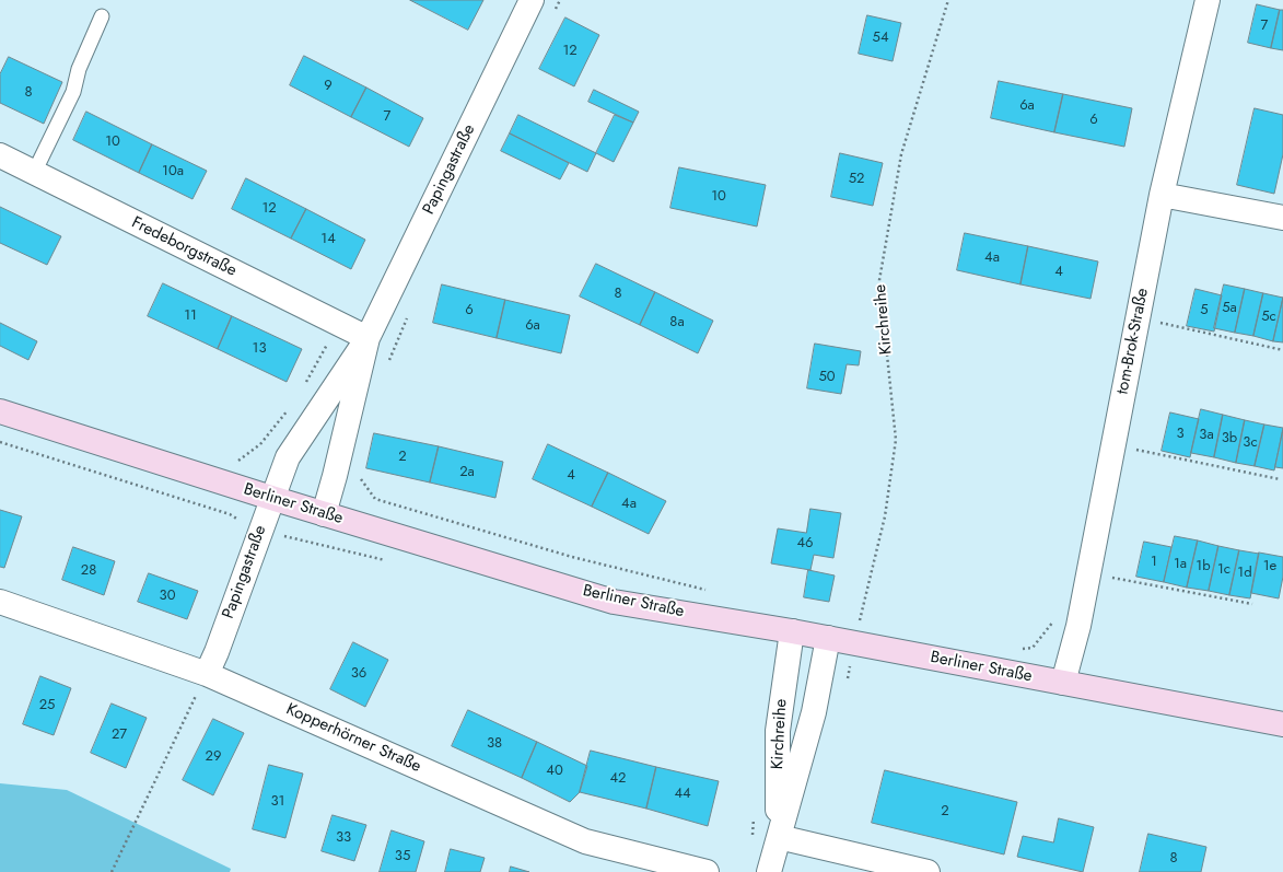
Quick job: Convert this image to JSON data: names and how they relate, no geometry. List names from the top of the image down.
{
  "streets": {
    "main road": ["Berliner Straße"],
    "street": [
      "Papingastraße",
      "Fredeborgstraße",
      "Kirchreihe",
      "tom-Brok-Straße",
      "Kopperhörner Straße"
    ]
  },
  "crossings": [
    ["Papingastraße", "Fredeborgstraße"],
    ["Papingastraße", "Berliner Straße"],
    ["Papingastraße", "Kopperhörner Straße"],
    ["Kirchreihe", "Berliner Straße"],
    ["tom-Brok-Straße", "Berliner Straße"]
  ],
  "house_numbers": [
    "7",
    "54",
    "12",
    "9",
    "8",
    "6a",
    "7",
    "6",
    "10",
    "10a",
    "52",
    "10",
    "12",
    "14",
    "4a",
    "4",
    "8",
    "5a",
    "6",
    "5",
    "11",
    "5c",
    "8a",
    "6a",
    "13",
    "50",
    "3",
    "3a",
    "3b",
    "3c",
    "2",
    "2a",
    "4",
    "4a",
    "46",
    "1",
    "1a",
    "1b",
    "1e",
    "1c",
    "28",
    "1d",
    "30",
    "36",
    "25",
    "27",
    "38",
    "29",
    "40",
    "42",
    "44",
    "31",
    "2",
    "33",
    "35",
    "8"
  ]
}
